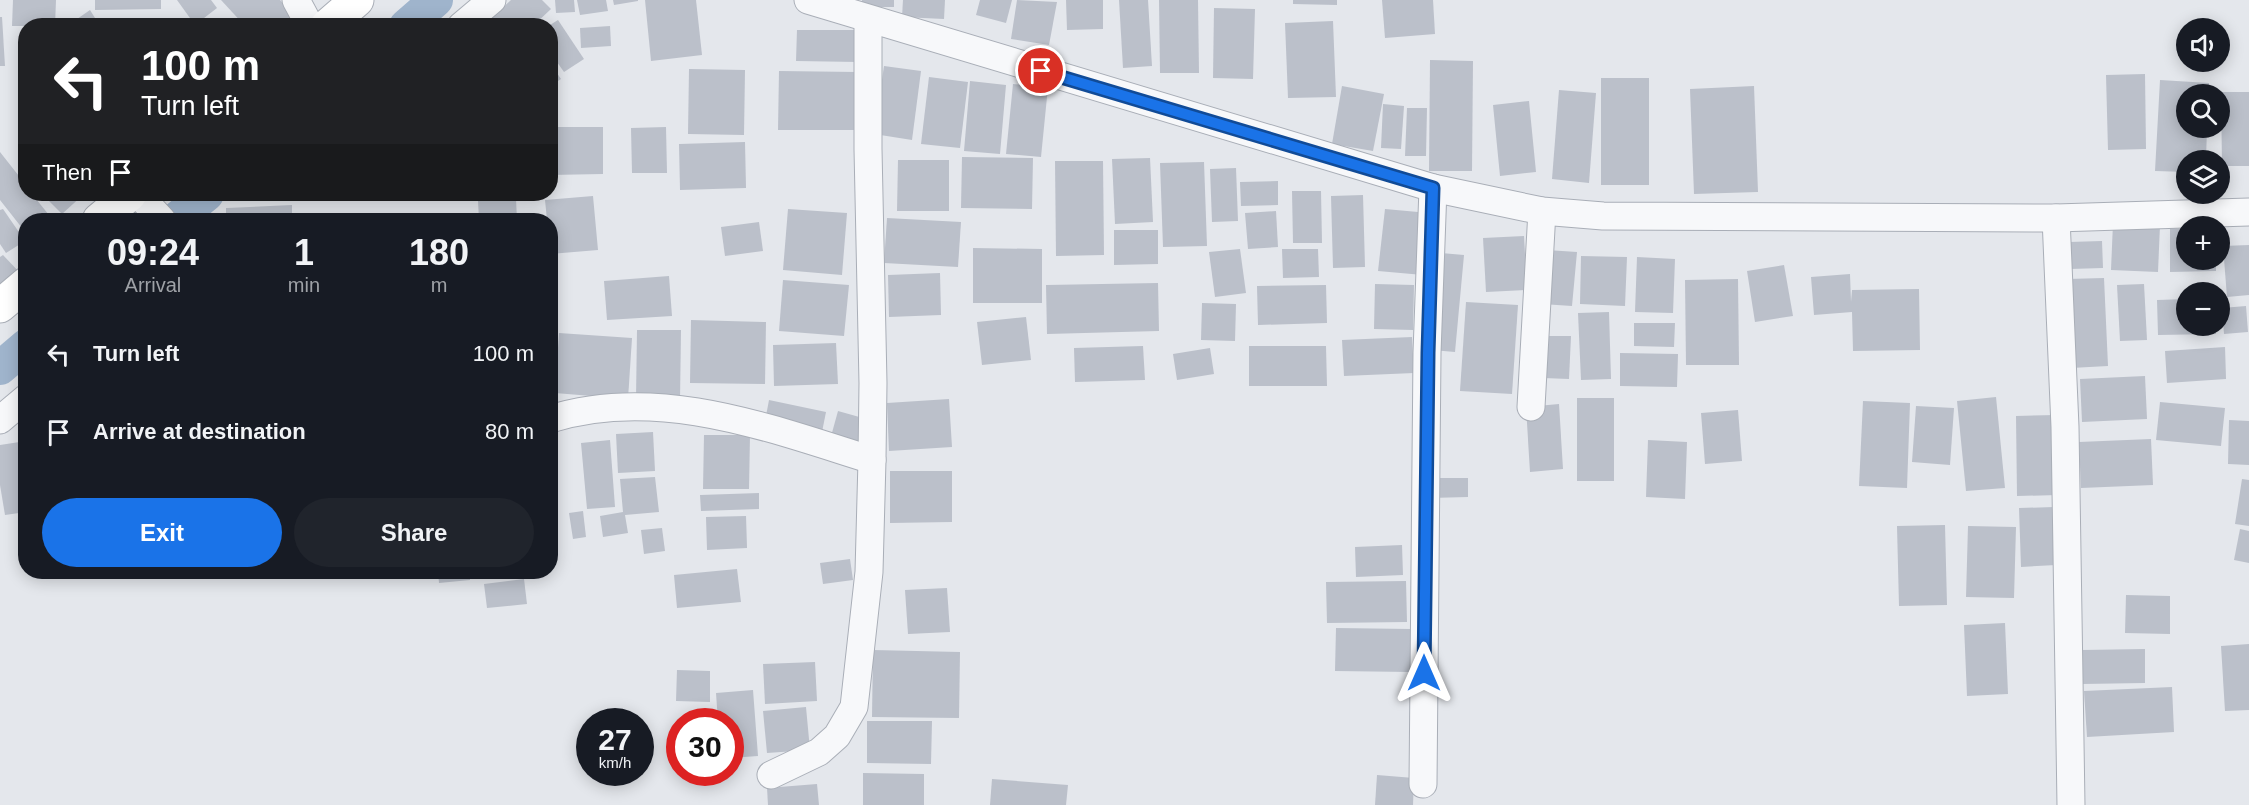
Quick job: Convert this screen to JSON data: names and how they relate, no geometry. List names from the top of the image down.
{
  "page": {
    "map_buttons": ["+", "−"],
    "turn": ["100 m", "Turn left"],
    "then": "Then",
    "eta": [
      "09:24",
      "Arrival",
      "1",
      "min",
      "180",
      "m"
    ],
    "list": [
      {
        "name": "Turn left",
        "value": "100 m"
      },
      {
        "name": "Arrive at destination",
        "value": "80 m"
      }
    ],
    "buttons": ["Exit", "Share"],
    "speed": "27 km/h",
    "limit": "30"
  }
}
